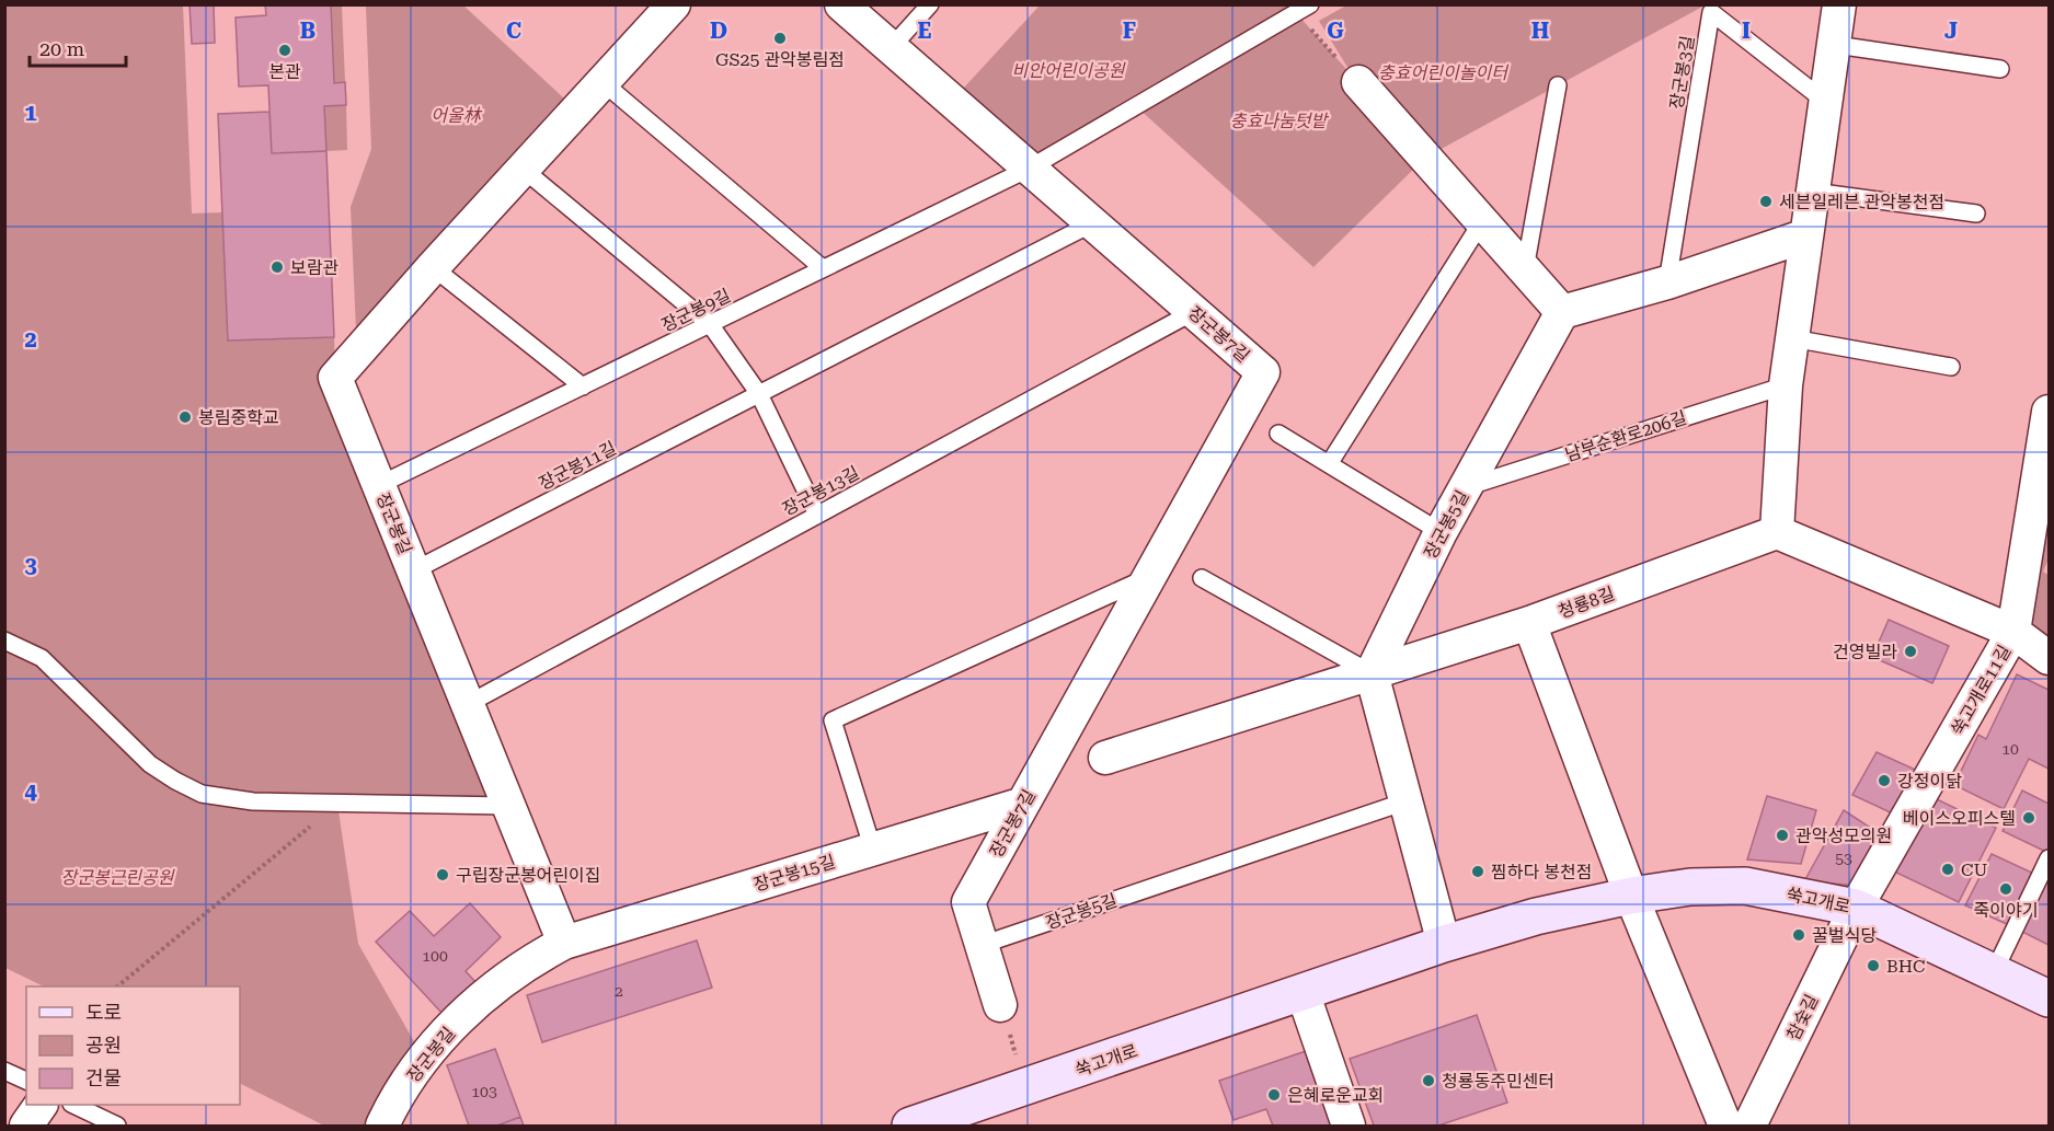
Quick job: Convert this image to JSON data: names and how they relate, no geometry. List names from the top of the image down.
{
  "streets": {
    "main road": ["쑥고개로"],
    "street": [
      "장군봉7길",
      "장군봉길",
      "장군봉5길",
      "청룡8길",
      "쑥고개로11길",
      "장군봉15길",
      "참숯길"
    ],
    "lane": [
      "장군봉3길",
      "장군봉9길",
      "남부순환로206길",
      "장군봉11길",
      "장군봉13길"
    ]
  },
  "crossings": [
    ["장군봉9길", "장군봉7길"],
    ["장군봉9길", "장군봉길"],
    ["장군봉7길", "장군봉11길"],
    ["장군봉7길", "장군봉13길"],
    ["장군봉7길", "장군봉5길"],
    ["장군봉7길", "장군봉15길"],
    ["남부순환로206길", "장군봉5길"],
    ["장군봉11길", "장군봉길"],
    ["장군봉13길", "장군봉길"],
    ["장군봉길", "장군봉15길"],
    ["장군봉5길", "청룡8길"],
    ["쑥고개로11길", "쑥고개로"],
    ["쑥고개로11길", "참숯길"],
    ["쑥고개로", "참숯길"]
  ],
  "parks": [
    "비안어린이공원",
    "충효어린이놀이터",
    "어울林",
    "충효나눔텃밭",
    "장군봉근린공원"
  ],
  "places": [
    "GS25 관악봉림점",
    "본관",
    "세븐일레븐 관악봉천점",
    "보람관",
    "봉림중학교",
    "건영빌라",
    "강정이닭",
    "베이스오피스텔",
    "관악성모의원",
    "CU",
    "찜하다 봉천점",
    "구립장군봉어린이집",
    "죽이야기",
    "꿀벌식당",
    "BHC",
    "청룡동주민센터",
    "은혜로운교회"
  ],
  "house_numbers": [
    "10",
    "53",
    "100",
    "2",
    "103"
  ],
  "legend": ["도로", "공원", "건물"],
  "scale_bar": "20 m",
  "grid": {
    "columns": [
      "B",
      "C",
      "D",
      "E",
      "F",
      "G",
      "H",
      "I",
      "J"
    ],
    "rows": [
      "1",
      "2",
      "3",
      "4"
    ]
  }
}
